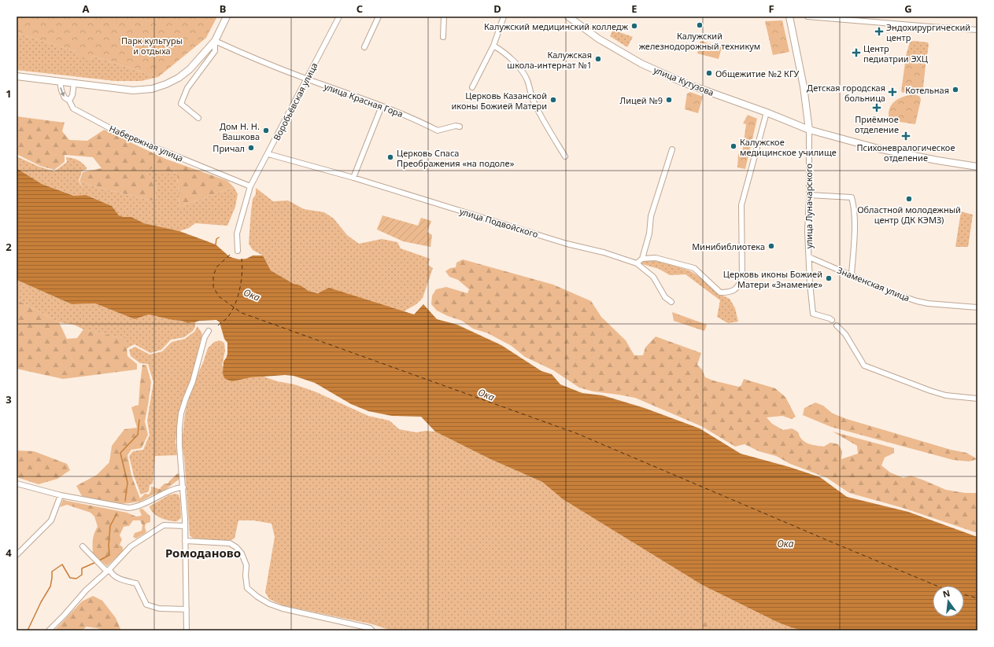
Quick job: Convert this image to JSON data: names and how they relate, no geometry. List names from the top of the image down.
{
  "streets": {
    "main road": ["улица Кутузова", "улица Луначарского"],
    "street": [
      "улица Красная Гора",
      "Воробьёвская улица",
      "Набережная улица",
      "улица Подвойского",
      "Знаменская улица"
    ]
  },
  "crossings": [
    ["улица Кутузова", "улица Луначарского"],
    ["улица Красная Гора", "Воробьёвская улица"],
    ["Воробьёвская улица", "Набережная улица"],
    ["Воробьёвская улица", "улица Подвойского"],
    ["улица Луначарского", "Знаменская улица"]
  ],
  "districts": ["Ромоданово"],
  "water": ["Ока"],
  "parks": ["Парк культуры и отдыха"],
  "places": {
    "other": [
      "Калужский железнодорожный техникум",
      "Калужский медицинский колледж",
      "Калужская школа-интернат №1",
      "Общежитие №2 КГУ",
      "Котельная",
      "Церковь Казанской иконы Божией Матери",
      "Лицей №9",
      "Дом Н. Н. Вашкова",
      "Калужское медицинское училище",
      "Причал",
      "Церковь Спаса Преображения «на подоле»",
      "Областной молодежный центр (ДК КЭМЗ)",
      "Минибиблиотека",
      "Церковь иконы Божией Матери «Знамение»"
    ],
    "health": [
      "Эндохирургический центр",
      "Центр педиатрии ЭХЦ",
      "Детская городская больница",
      "Приёмное отделение",
      "Психоневралогическое отделение"
    ]
  },
  "north": "top",
  "grid": {
    "columns": [
      "A",
      "B",
      "C",
      "D",
      "E",
      "F",
      "G"
    ],
    "rows": [
      "1",
      "2",
      "3",
      "4"
    ]
  }
}
